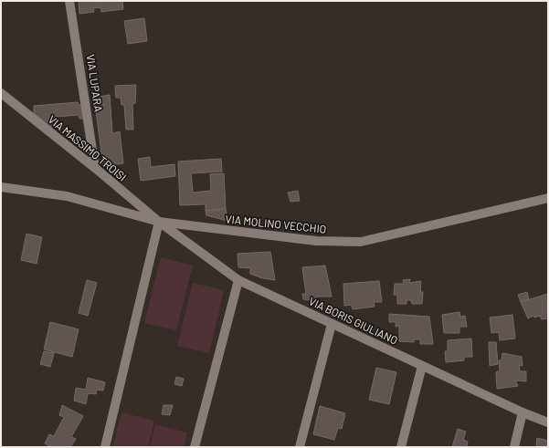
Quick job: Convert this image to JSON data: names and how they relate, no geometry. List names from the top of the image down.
{
  "streets": {
    "street": [
      "VIA LUPARA",
      "VIA MASSIMO TROISI",
      "VIA MOLINO VECCHIO",
      "VIA BORIS GIULIANO"
    ]
  },
  "crossings": [
    ["VIA LUPARA", "VIA MASSIMO TROISI"],
    ["VIA MASSIMO TROISI", "VIA MOLINO VECCHIO"],
    ["VIA MASSIMO TROISI", "VIA BORIS GIULIANO"],
    ["VIA MOLINO VECCHIO", "VIA BORIS GIULIANO"]
  ]
}
